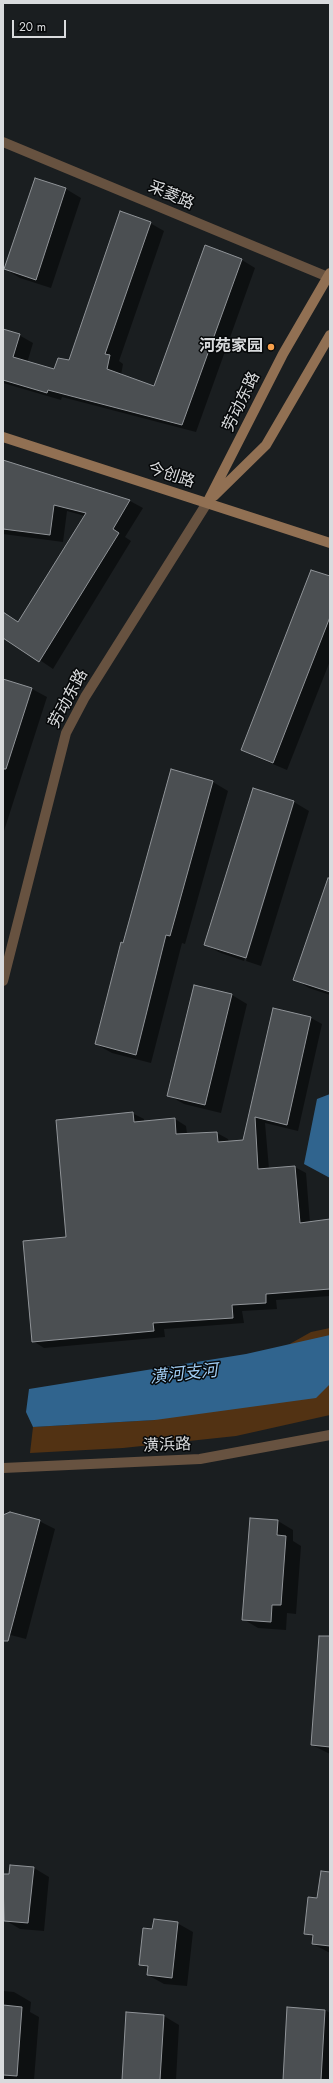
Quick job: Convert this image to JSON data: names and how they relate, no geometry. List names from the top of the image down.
{
  "streets": {
    "main road": ["劳动东路", "今创路"],
    "street": ["采菱路", "潢浜路"]
  },
  "crossings": [
    ["采菱路", "劳动东路"],
    ["劳动东路", "今创路"]
  ],
  "water": ["潢河支河"],
  "places": ["河苑家园"],
  "scale_bar": "20 m"
}
